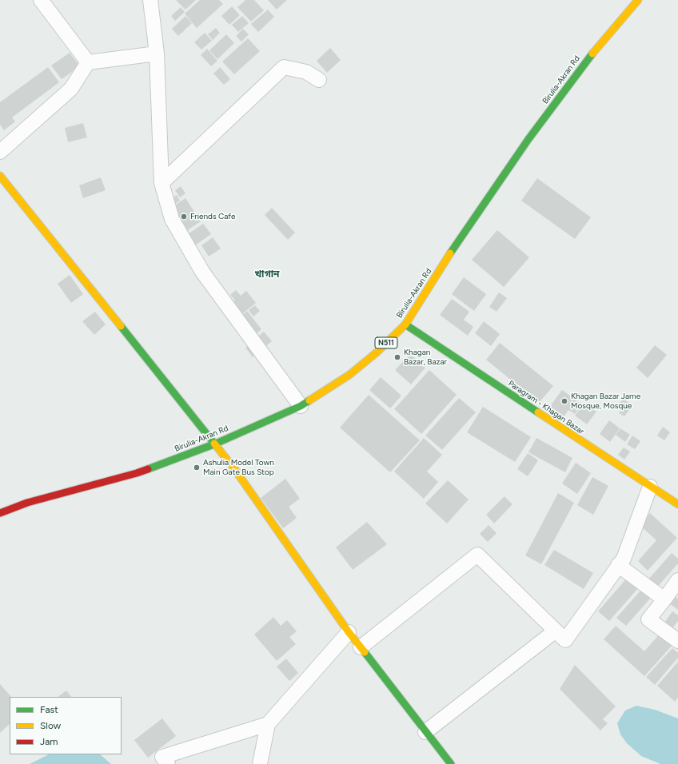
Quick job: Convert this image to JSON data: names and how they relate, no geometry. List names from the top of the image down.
{
  "streets": {
    "main road": ["Birulia-Akran Rd", "N511", "Paragram - Khagan Bazar"]
  },
  "crossings": [
    ["Birulia-Akran Rd", "Paragram - Khagan Bazar"]
  ],
  "districts": ["খাগান"],
  "places": [
    "Friends Cafe",
    "Khagan Bazar, Bazar",
    "Khagan Bazar Jame Mosque, Mosque",
    "Ashulia Model Town Main Gate Bus Stop"
  ],
  "legend": ["Fast", "Slow", "Jam"]
}
